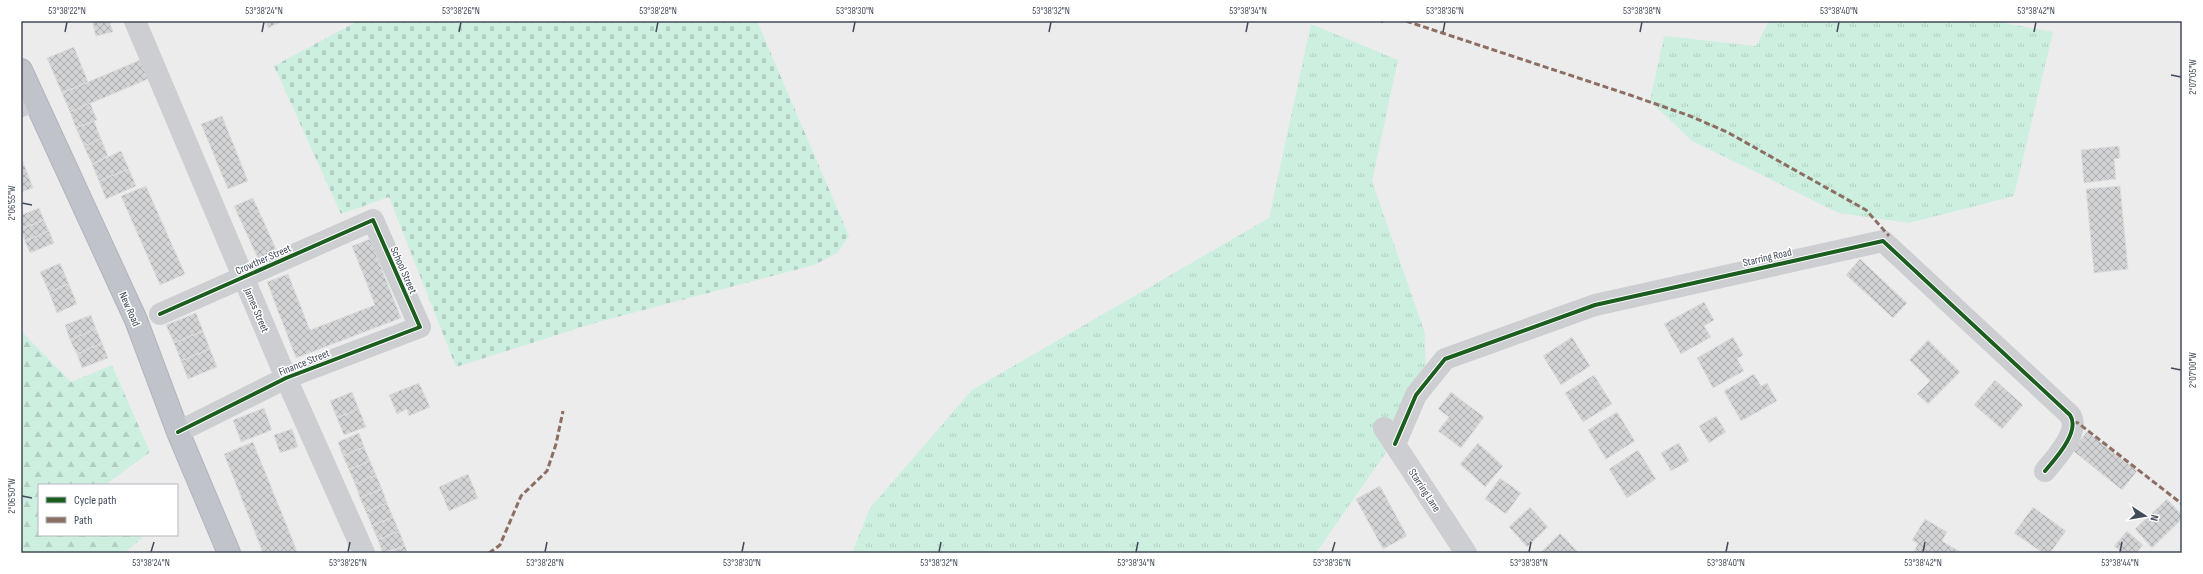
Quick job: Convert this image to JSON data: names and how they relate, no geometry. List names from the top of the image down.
{
  "streets": {
    "highway": ["New Road"],
    "street": [
      "Starring Road",
      "Crowther Street",
      "School Street",
      "James Street",
      "Finance Street",
      "Starring Lane"
    ]
  },
  "crossings": [
    ["Starring Road", "Starring Lane"],
    ["Crowther Street", "School Street"],
    ["Crowther Street", "James Street"],
    ["School Street", "Finance Street"],
    ["New Road", "Finance Street"],
    ["James Street", "Finance Street"]
  ],
  "legend": ["Cycle path", "Path"],
  "north": "right",
  "coordinates": [
    "53°38'22\"N",
    "53°38'24\"N",
    "53°38'26\"N",
    "53°38'28\"N",
    "53°38'30\"N",
    "53°38'32\"N",
    "53°38'34\"N",
    "53°38'36\"N",
    "53°38'38\"N",
    "53°38'40\"N",
    "53°38'42\"N",
    "2°07'05\"W",
    "2°06'55\"W",
    "2°07'00\"W",
    "2°06'50\"W",
    "53°38'44\"N"
  ]
}
